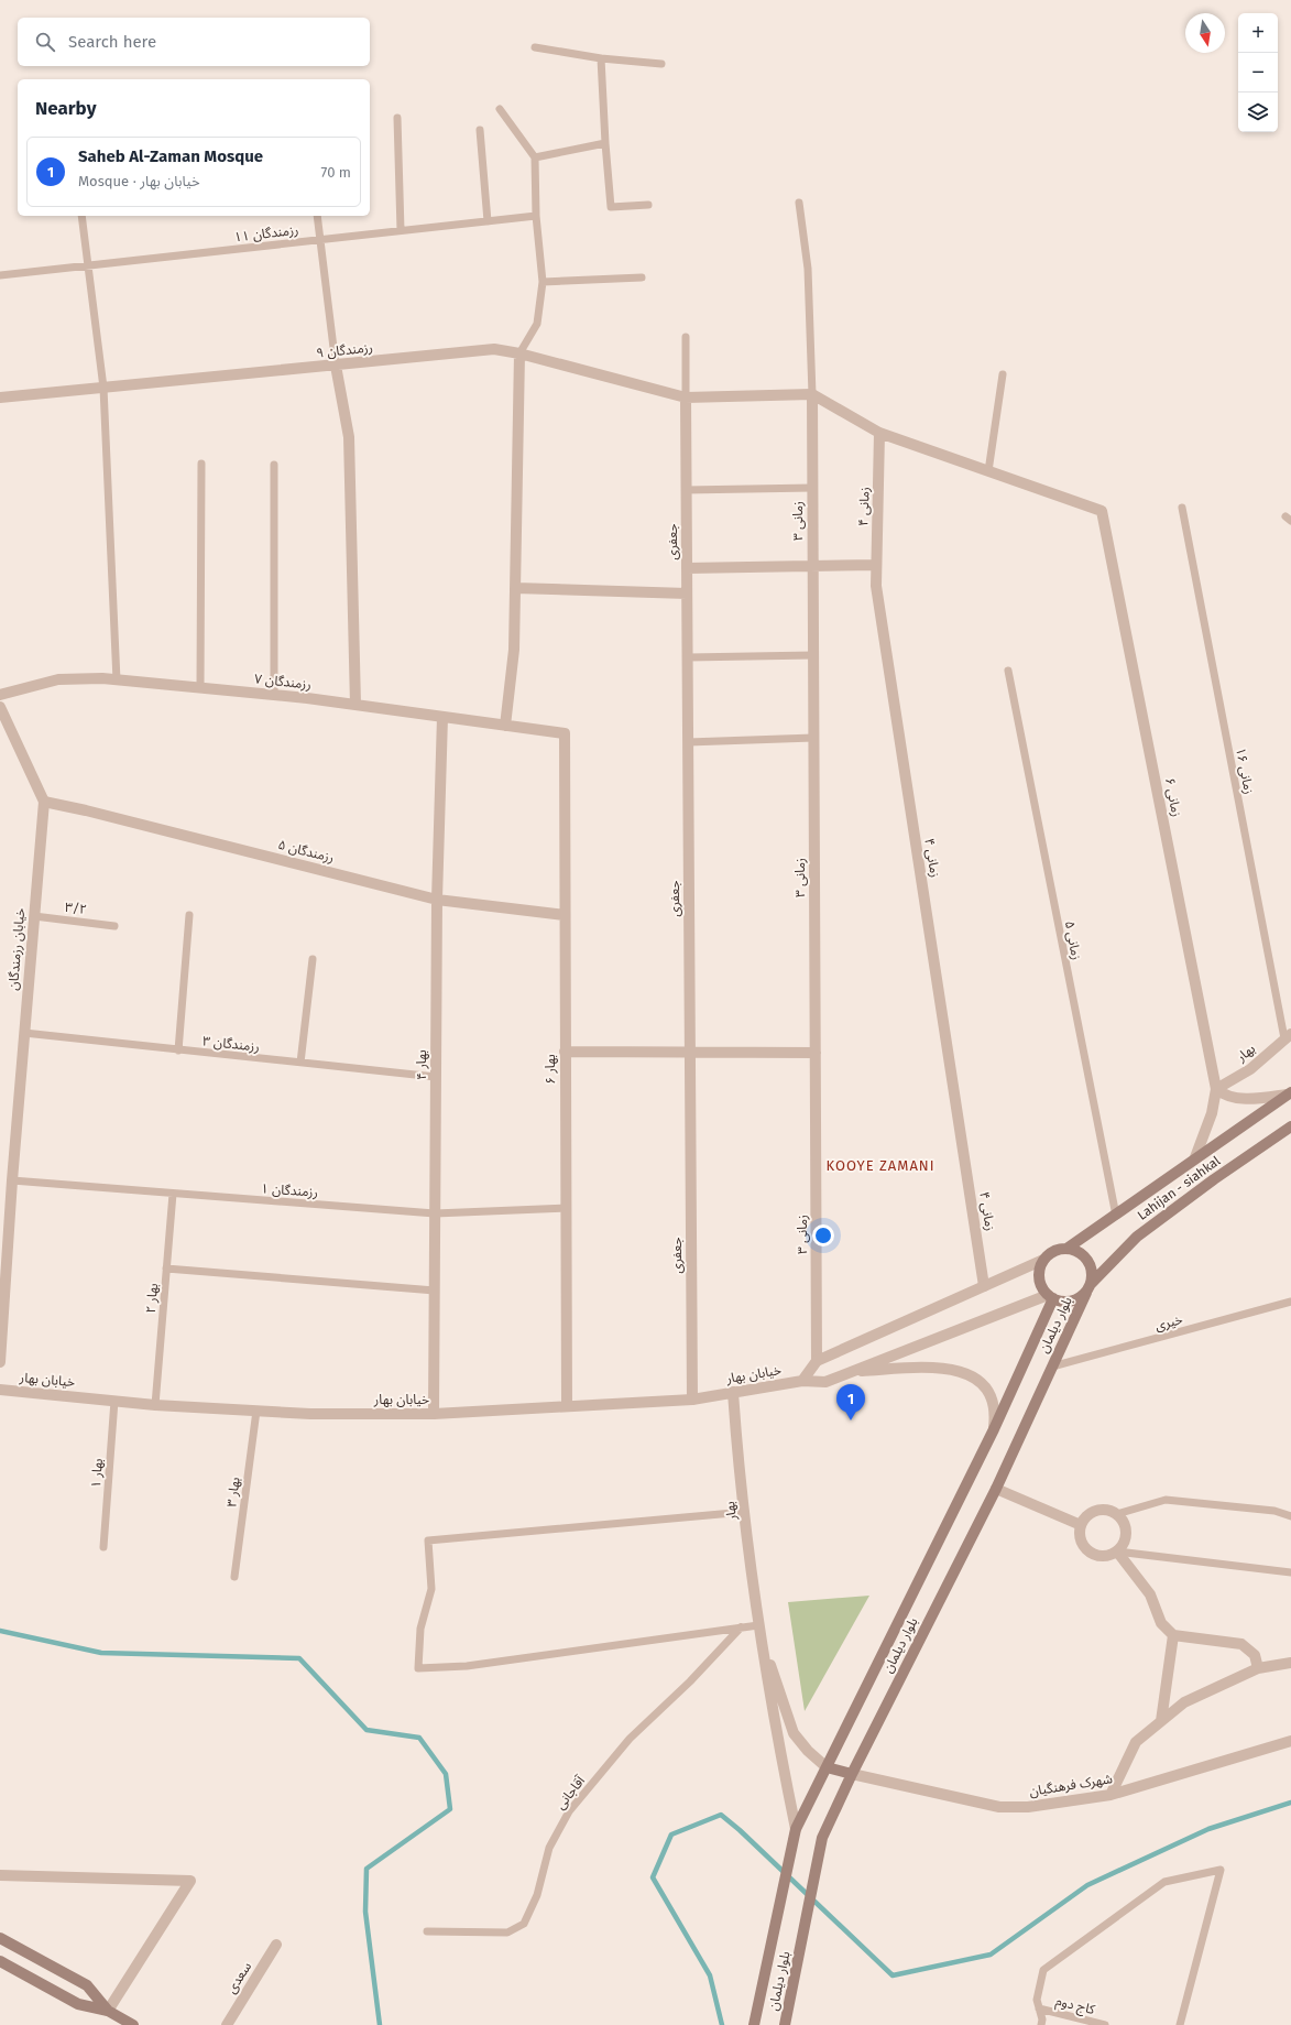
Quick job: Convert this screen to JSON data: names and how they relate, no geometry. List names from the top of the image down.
{
  "streets": {
    "main road": ["Lahijan - siahkal", "بلوار دیلمان"],
    "street": [
      "رزمندگان ۹",
      "زمانی ۴",
      "زمانی ۳",
      "جعفری",
      "رزمندگان ۷",
      "زمانی ۶",
      "رزمندگان ۵",
      "خیابان رزمندگان",
      "بهار",
      "بهار ۴",
      "بهار ۶",
      "خیابان بهار",
      "شهرک فرهنگیان",
      "سعدی"
    ],
    "lane": [
      "رزمندگان ۱۱",
      "زمانی ۱۶",
      "۳/۲",
      "زمانی ۵",
      "رزمندگان ۳",
      "رزمندگان ۱",
      "بهار ۲",
      "خیری",
      "بهار ۱",
      "بهار ۳",
      "آقاجانی",
      "کاج دوم"
    ]
  },
  "crossings": [
    ["رزمندگان ۹", "زمانی ۳"],
    ["رزمندگان ۹", "جعفری"],
    ["زمانی ۳", "خیابان بهار"],
    ["جعفری", "خیابان بهار"],
    ["رزمندگان ۷", "بهار ۴"],
    ["رزمندگان ۷", "بهار ۶"],
    ["زمانی ۱۶", "بهار"],
    ["زمانی ۶", "بهار"],
    ["رزمندگان ۵", "خیابان رزمندگان"],
    ["رزمندگان ۵", "بهار ۴"],
    ["رزمندگان ۵", "بهار ۶"],
    ["۳/۲", "خیابان رزمندگان"],
    ["خیابان رزمندگان", "رزمندگان ۳"],
    ["خیابان رزمندگان", "رزمندگان ۱"],
    ["رزمندگان ۳", "بهار ۴"],
    ["بهار", "بلوار دیلمان"],
    ["بهار", "خیابان بهار"],
    ["بهار ۴", "رزمندگان ۱"],
    ["بهار ۴", "خیابان بهار"],
    ["بهار ۶", "رزمندگان ۱"],
    ["بهار ۶", "خیابان بهار"],
    ["Lahijan - siahkal", "بلوار دیلمان"],
    ["Lahijan - siahkal", "خیابان بهار"],
    ["رزمندگان ۱", "بهار ۲"],
    ["بهار ۲", "خیابان بهار"],
    ["خیری", "بلوار دیلمان"],
    ["بلوار دیلمان", "خیابان بهار"],
    ["بلوار دیلمان", "شهرک فرهنگیان"],
    ["خیابان بهار", "بهار ۱"],
    ["خیابان بهار", "بهار ۳"]
  ],
  "districts": ["KOOYE ZAMANI"],
  "north": "bottom",
  "page": {
    "map_buttons": ["+", "−"],
    "search": "Search here",
    "heading": "Nearby",
    "list": [
      {
        "mark": "1",
        "name": "Saheb Al-Zaman Mosque",
        "note": "Mosque · خیابان بهار",
        "value": "70 m"
      }
    ],
    "pins": "1"
  }
}
